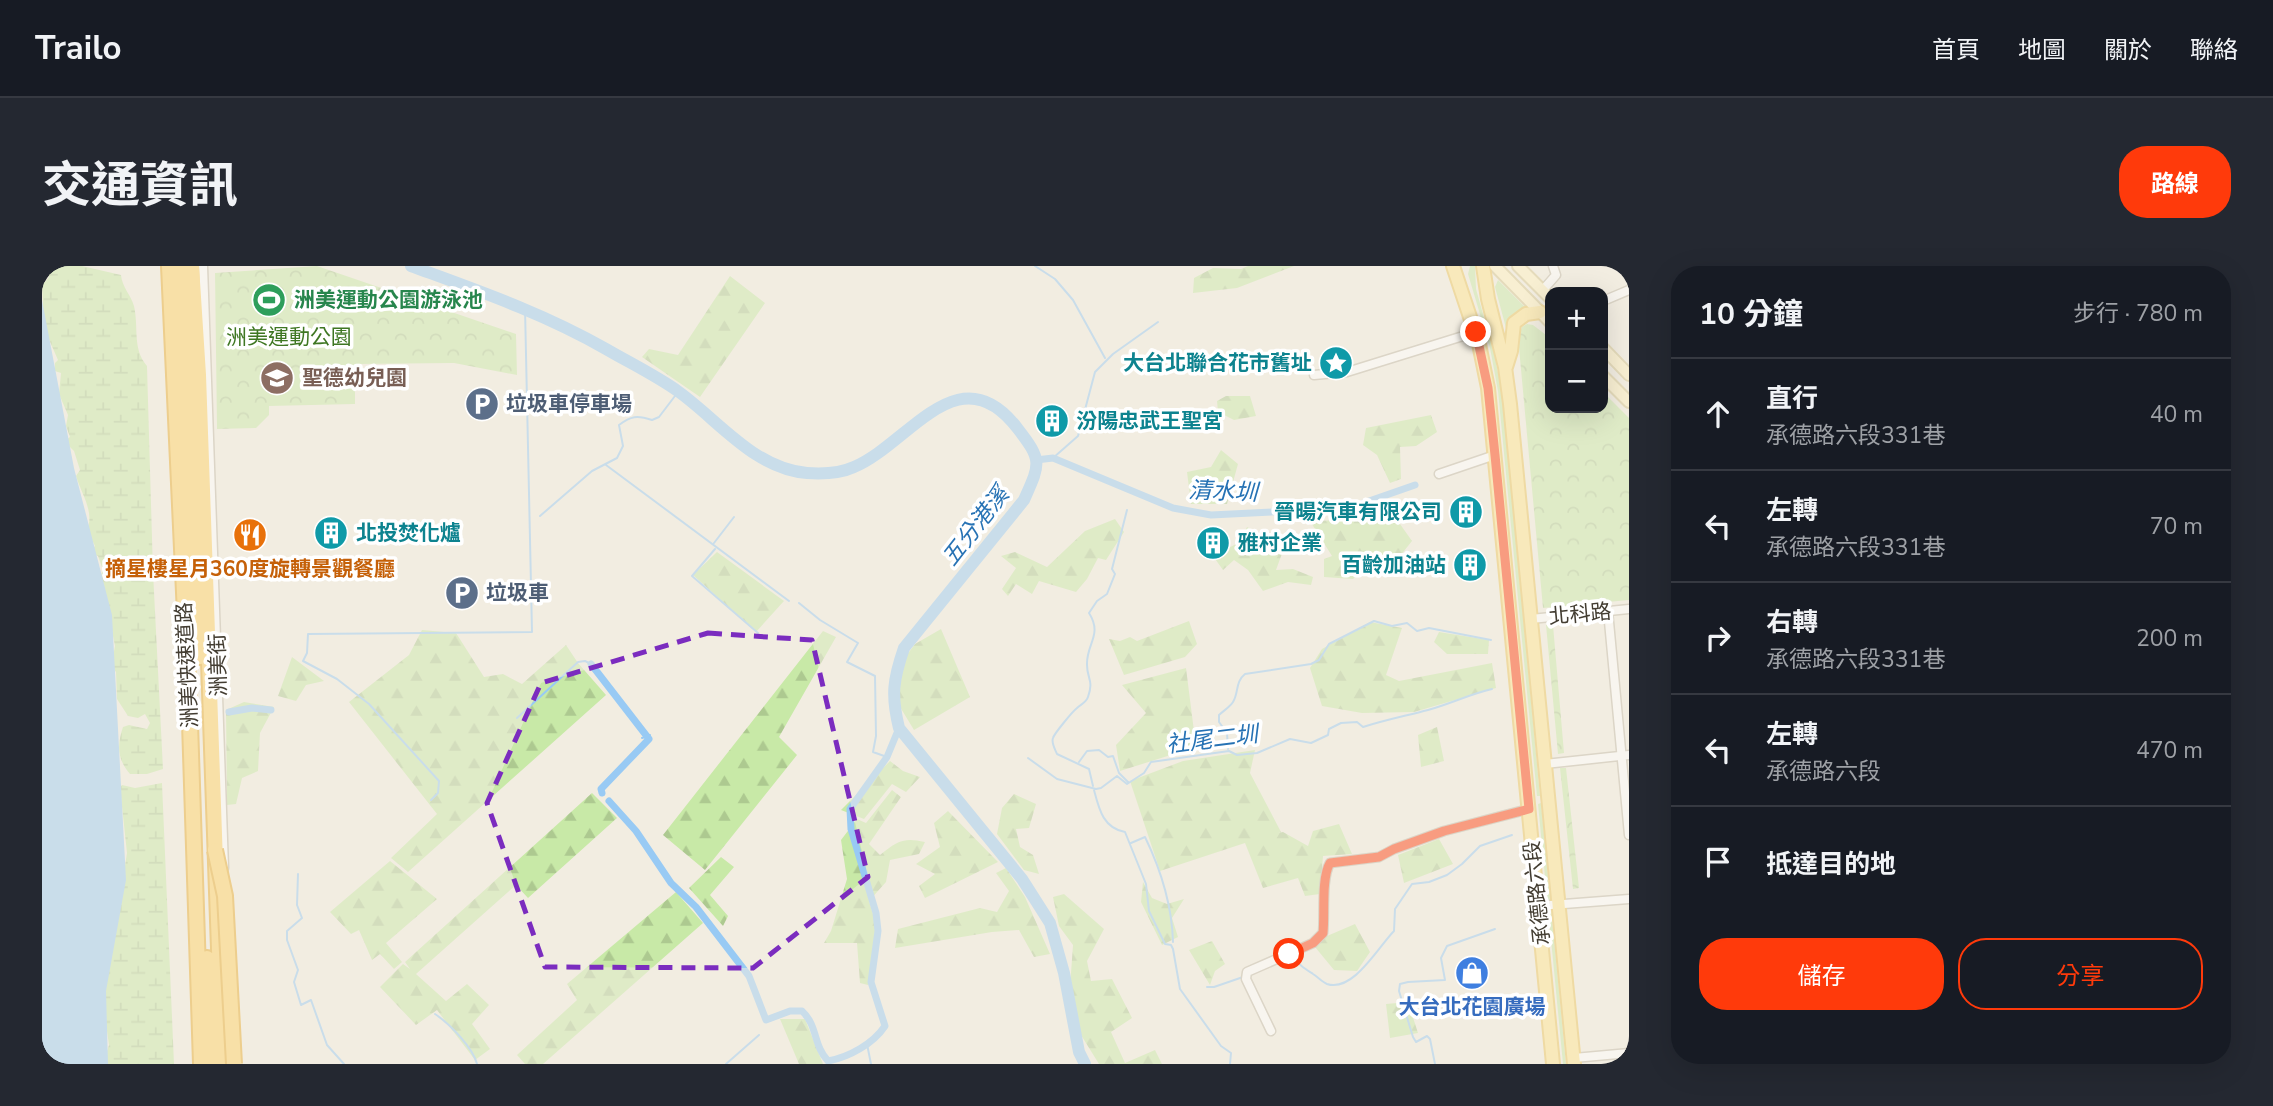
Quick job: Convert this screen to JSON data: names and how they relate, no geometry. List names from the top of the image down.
{
  "streets": {
    "highway": ["洲美快速道路"],
    "main road": ["承德路六段"],
    "street": ["北科路", "洲美街"]
  },
  "crossings": [
    ["北科路", "承德路六段"],
    ["洲美快速道路", "洲美街"]
  ],
  "water": ["清水圳", "五分港溪", "社尾二圳"],
  "parks": ["洲美運動公園"],
  "places": {
    "sports": ["洲美運動公園游泳池"],
    "place": ["大台北聯合花市舊址"],
    "school or university": ["聖德幼兒園"],
    "parking": ["垃圾車停車場", "垃圾車"],
    "building": [
      "汾陽忠武王聖宮",
      "晉暘汽車有限公司",
      "北投焚化爐",
      "雅村企業",
      "百齡加油站"
    ],
    "restaurant": ["摘星樓星月360度旋轉景觀餐廳"],
    "shop": ["大台北花園廣場"]
  },
  "page": {
    "header": "Trailo",
    "nav": [
      "首頁",
      "地圖",
      "關於",
      "聯絡"
    ],
    "title": "交通資訊",
    "buttons": [
      "路線",
      ["儲存", "分享"]
    ],
    "heading": ["10 分鐘", "步行 · 780 m"],
    "map_buttons": ["+", "−"],
    "list": [
      ["直行", "承德路六段331巷", "40 m"],
      ["左轉", "承德路六段331巷", "70 m"],
      ["右轉", "承德路六段331巷", "200 m"],
      ["左轉", "承德路六段", "470 m"],
      "抵達目的地"
    ]
  }
}
